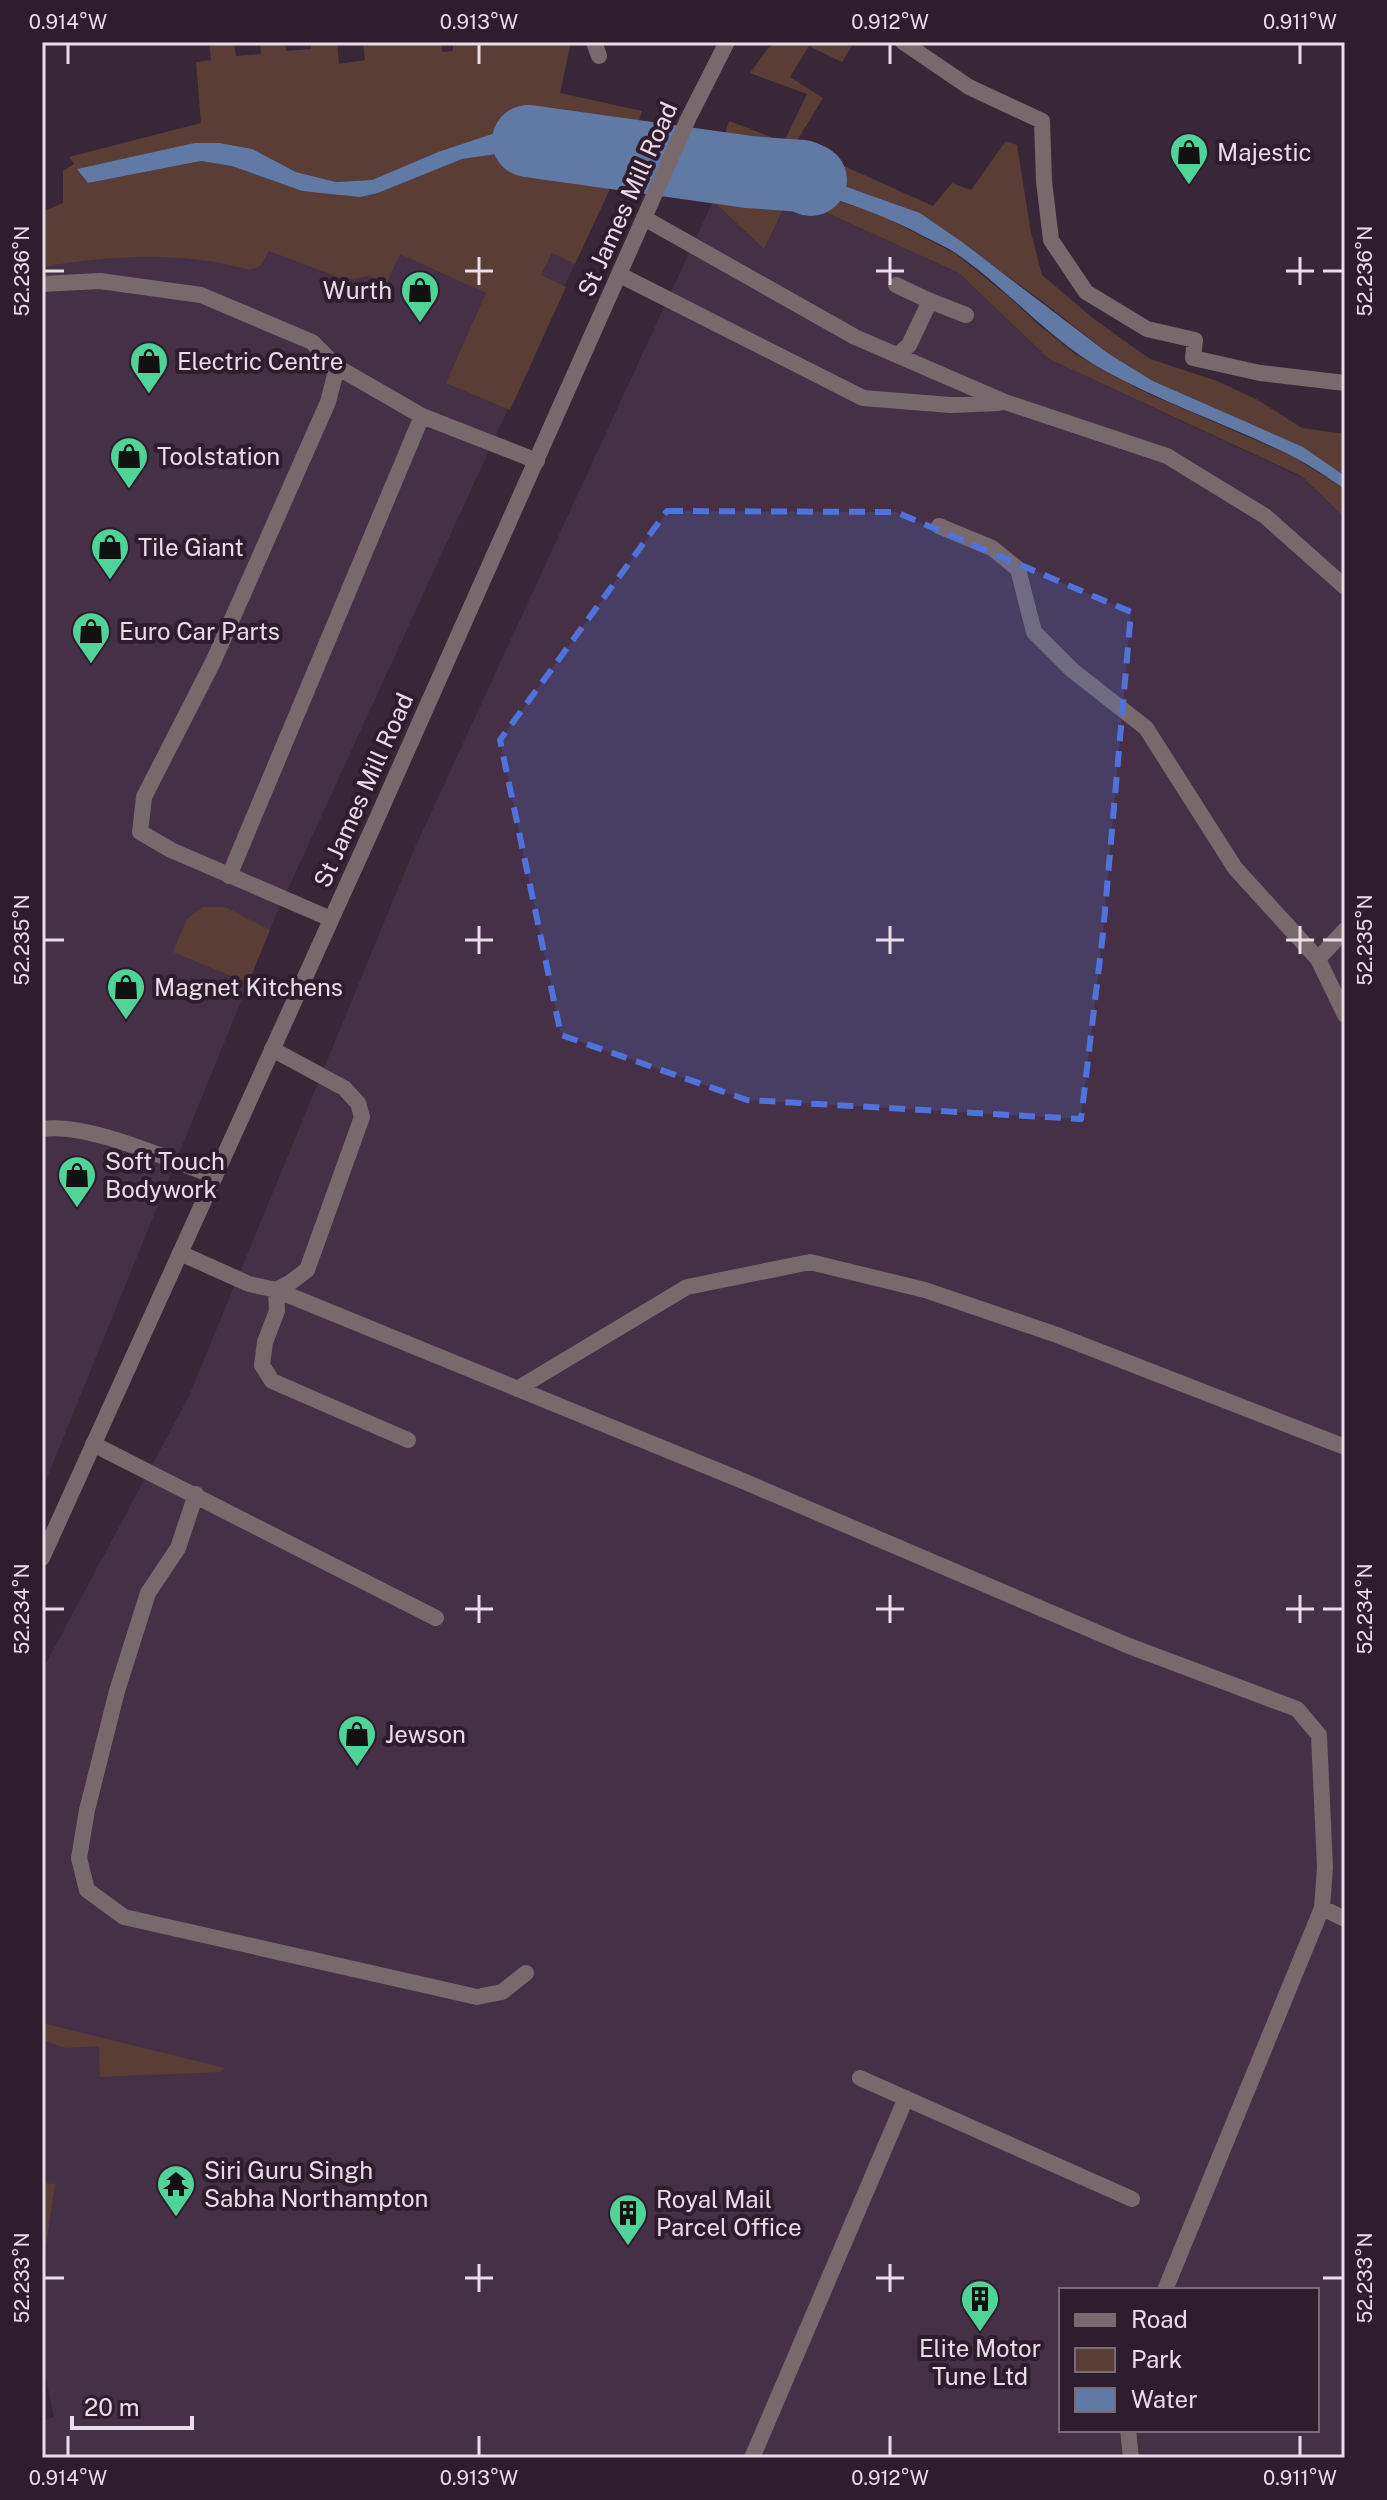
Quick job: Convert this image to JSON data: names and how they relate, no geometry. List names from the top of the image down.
{
  "streets": {
    "street": ["St James Mill Road"]
  },
  "places": {
    "shop": [
      "Majestic",
      "Wurth",
      "Electric Centre",
      "Toolstation",
      "Tile Giant",
      "Euro Car Parts",
      "Magnet Kitchens",
      "Soft Touch Bodywork",
      "Jewson"
    ],
    "temple": ["Siri Guru Singh Sabha Northampton"],
    "building": ["Royal Mail Parcel Office", "Elite Motor Tune Ltd"]
  },
  "legend": ["Road", "Park", "Water"],
  "scale_bar": "20 m",
  "coordinates": [
    "0.914°W",
    "0.913°W",
    "0.912°W",
    "0.911°W",
    "52.236°N",
    "52.235°N",
    "52.234°N",
    "52.233°N"
  ]
}
